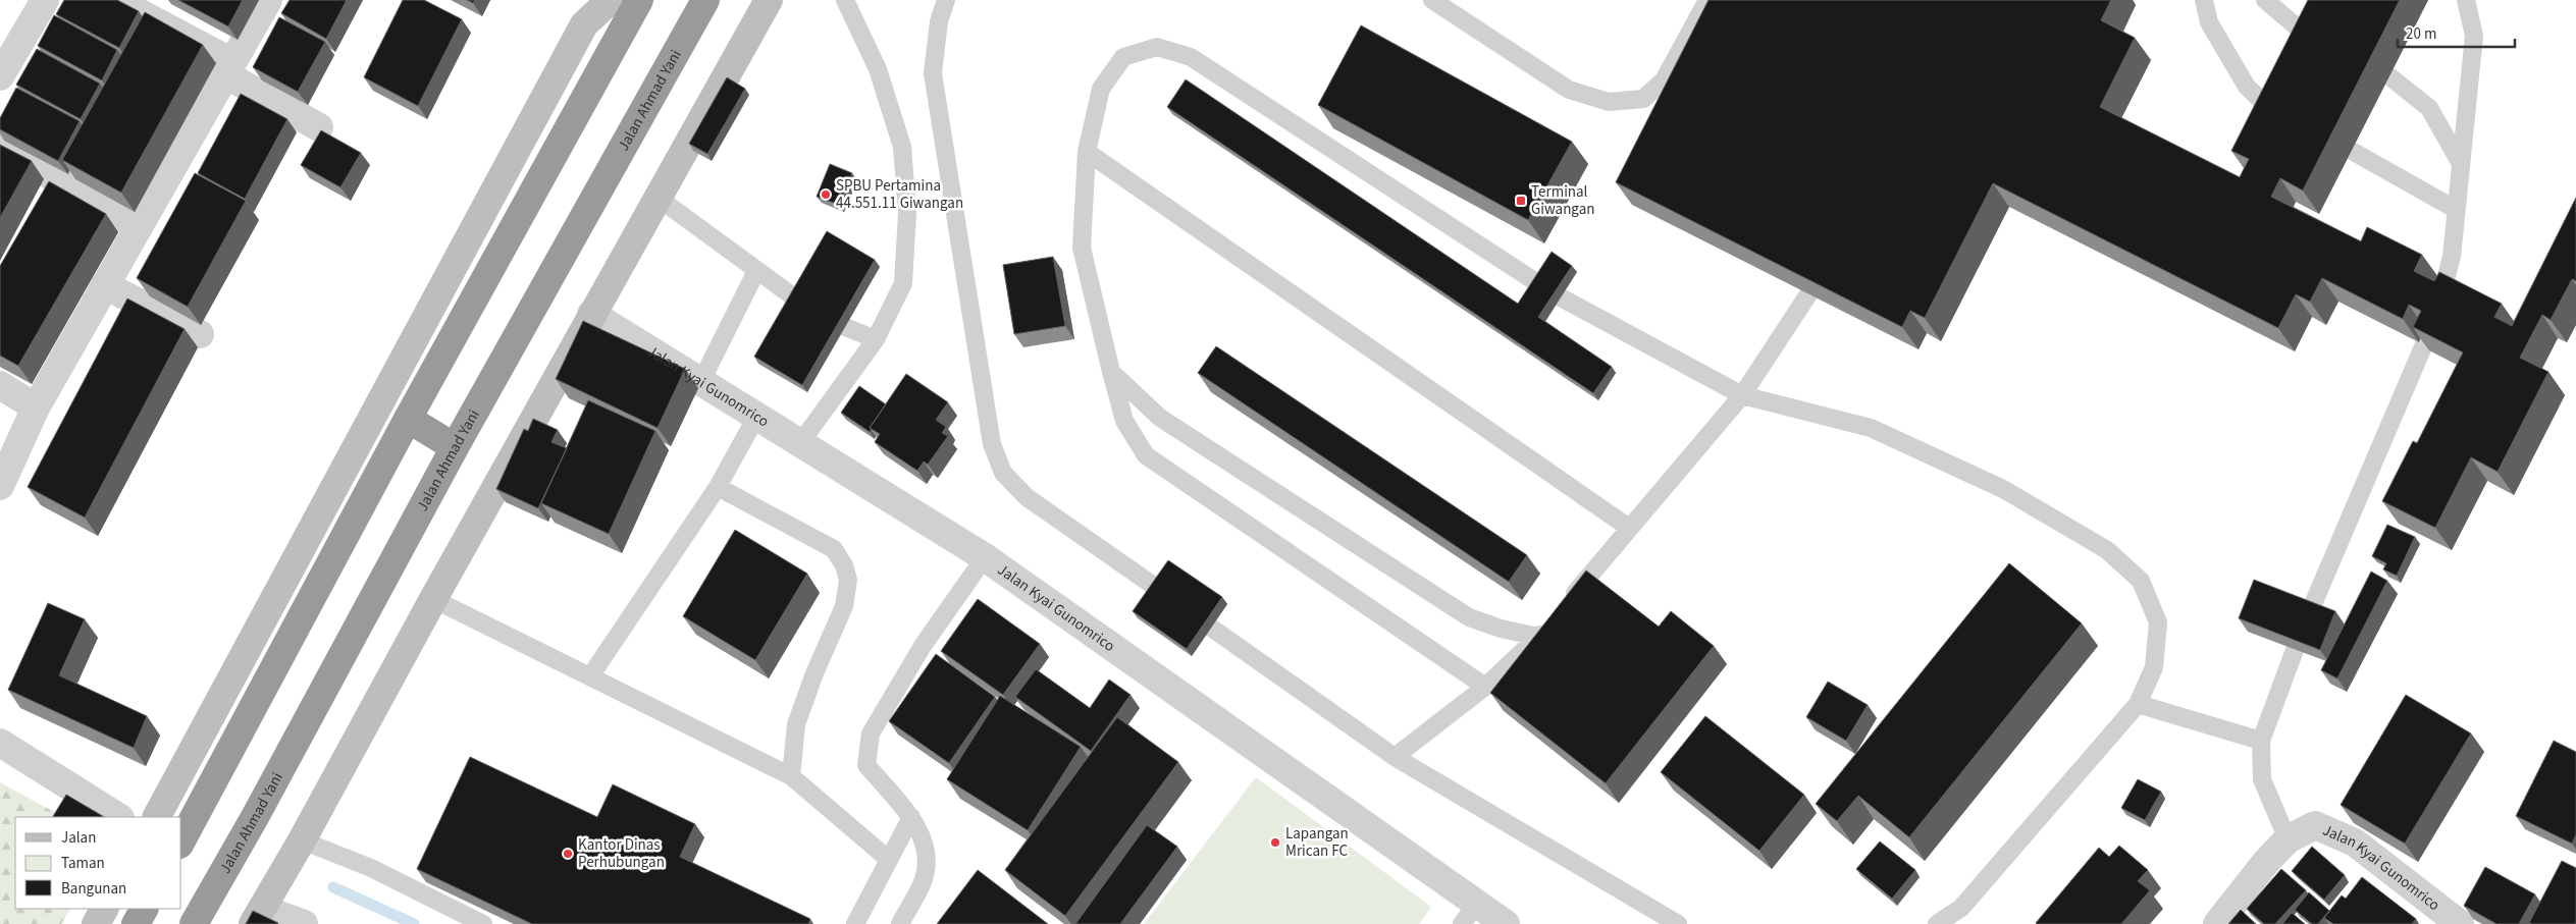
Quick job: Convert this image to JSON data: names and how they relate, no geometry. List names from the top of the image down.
{
  "streets": {
    "highway": ["Jalan Ahmad Yani"],
    "street": ["Jalan Kyai Gunomrico"]
  },
  "places": {
    "other": ["SPBU Pertamina 44.551.11 Giwangan", "Lapangan Mrican FC", "Kantor Dinas Perhubungan"],
    "transit": ["Terminal Giwangan"]
  },
  "legend": ["Jalan", "Taman", "Bangunan"],
  "scale_bar": "20 m"
}
